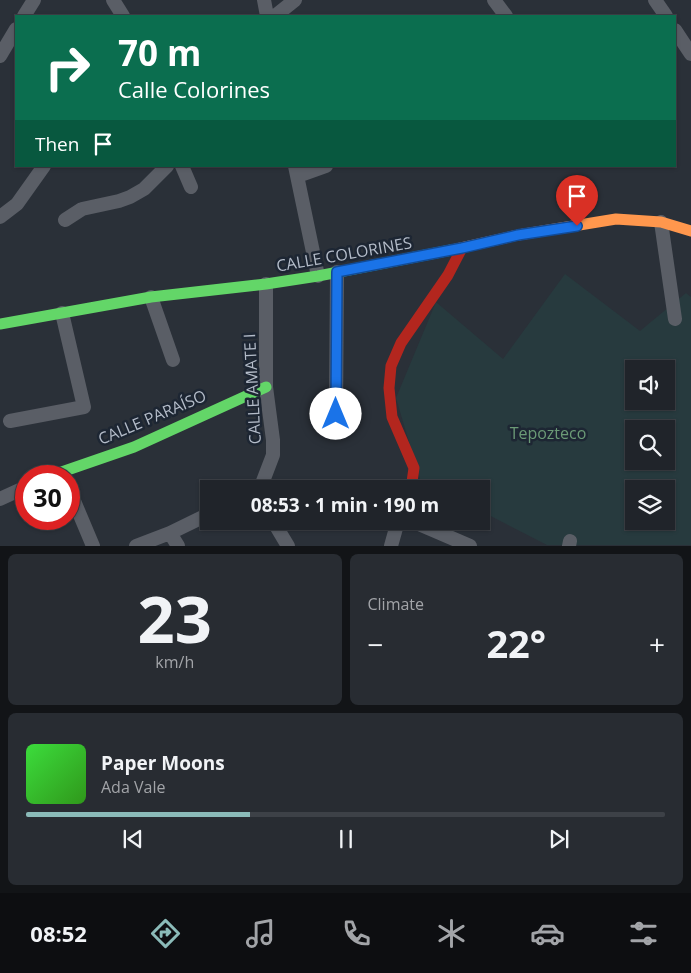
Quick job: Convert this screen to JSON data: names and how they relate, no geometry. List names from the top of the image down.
{
  "streets": {
    "street": ["CALLE COLORINES", "CALLE AMATE I", "CALLE PARAÍSO"]
  },
  "crossings": [
    ["CALLE COLORINES", "CALLE AMATE I"],
    ["CALLE AMATE I", "CALLE PARAÍSO"]
  ],
  "parks": ["Tepozteco"],
  "page": {
    "turn": ["70 m", "Calle Colorines"],
    "then": "Then",
    "limit": "30",
    "trip": "08:53 · 1 min · 190 m",
    "tile": [
      ["23", "km/h"],
      "Climate"
    ],
    "heat": ["−", "22°", "+"],
    "song": ["Paper Moons", "Ada Vale"],
    "tabs": "08:52"
  }
}
